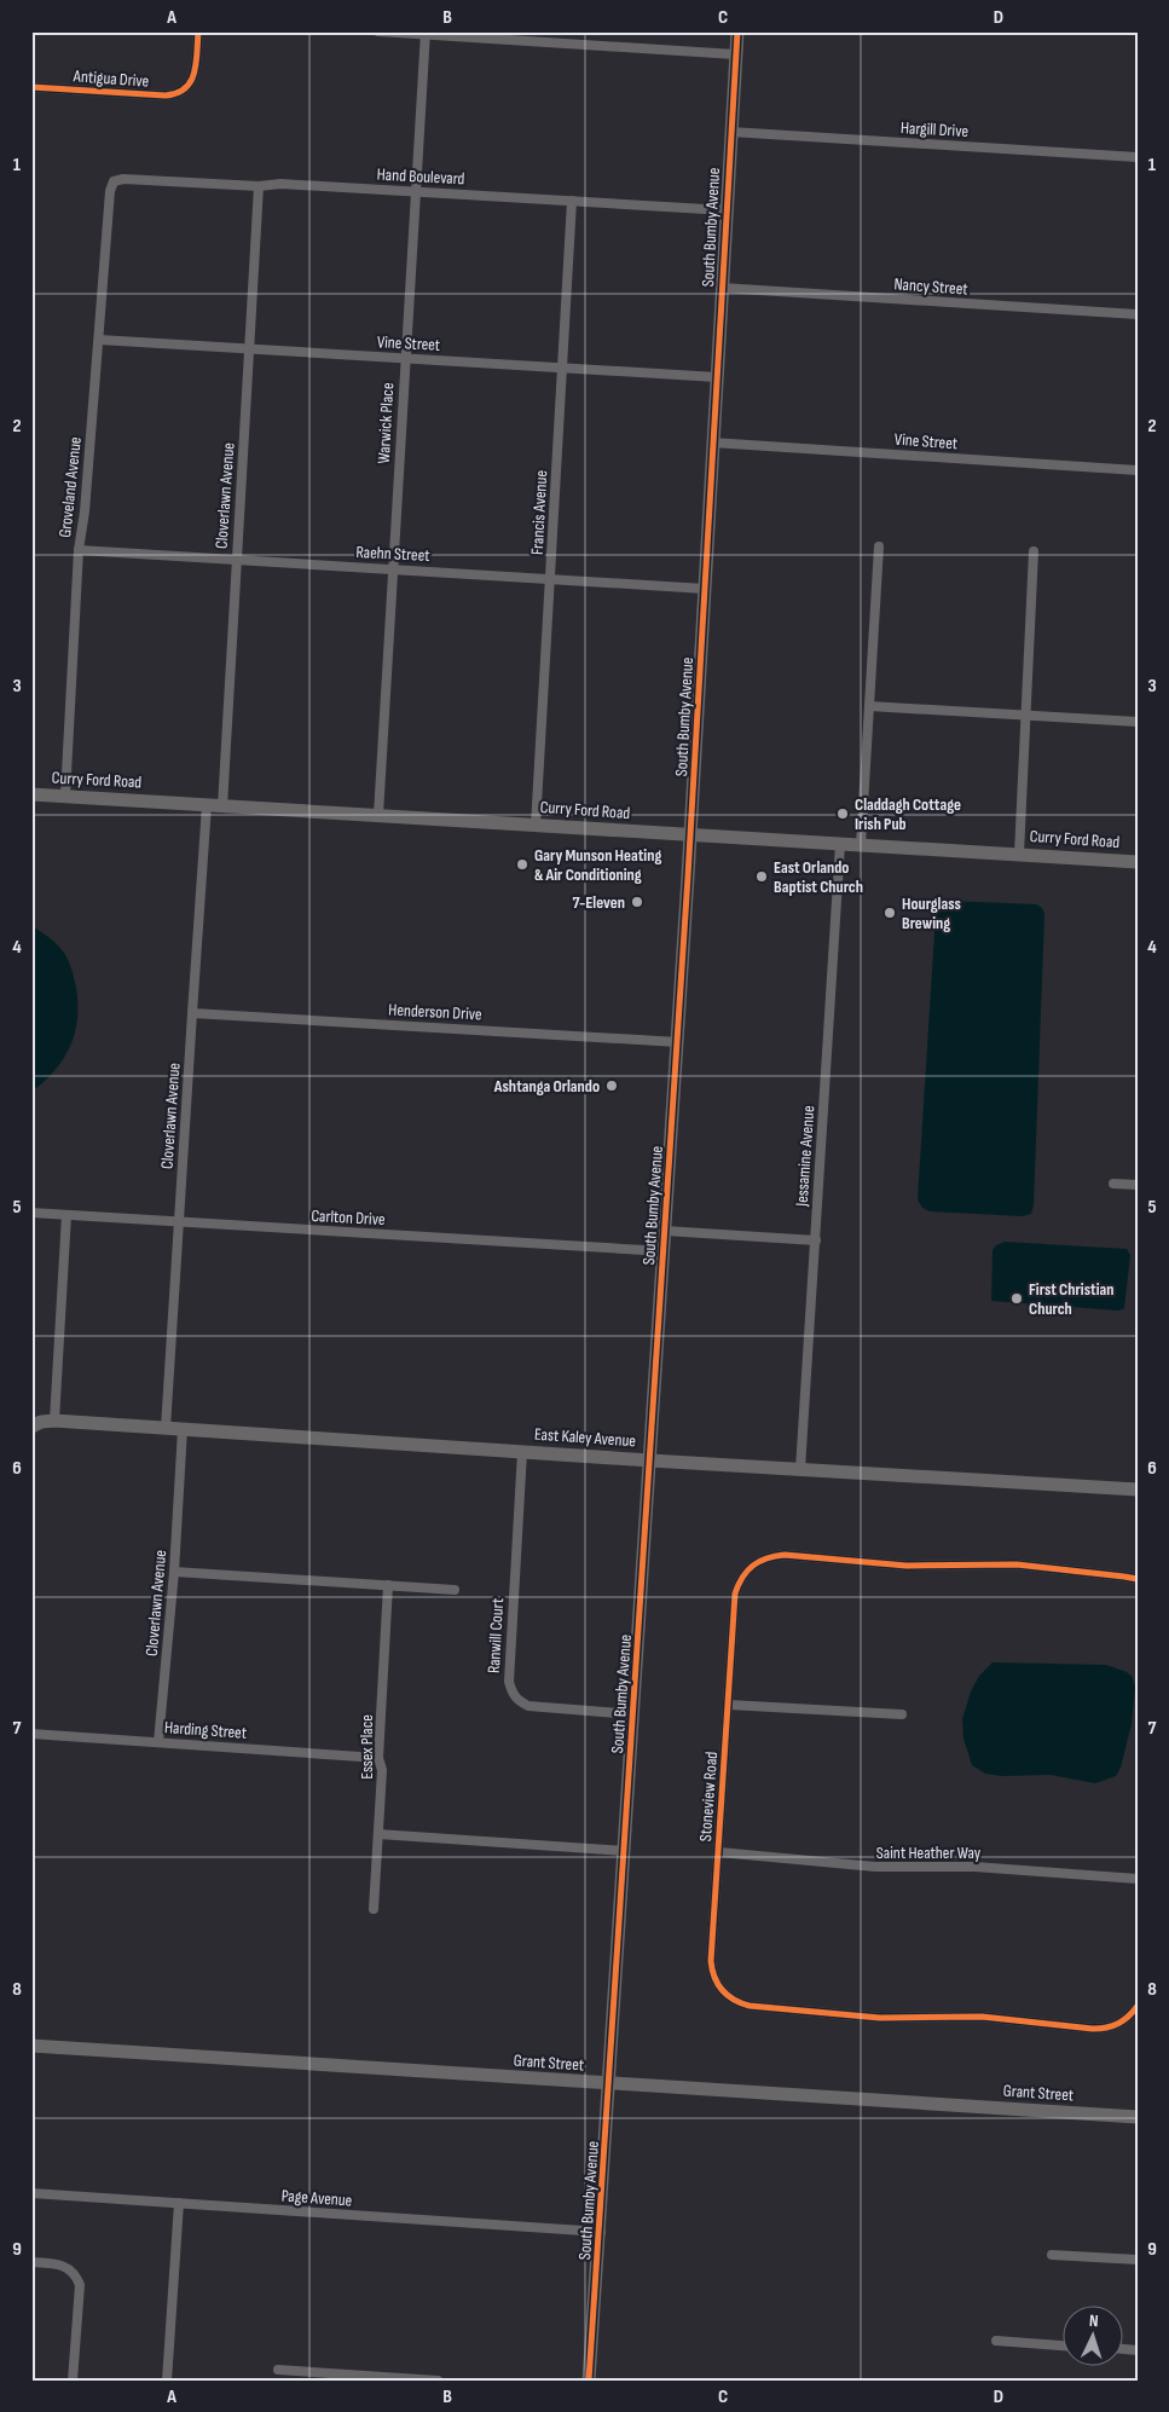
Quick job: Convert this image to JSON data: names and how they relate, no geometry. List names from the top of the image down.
{
  "streets": {
    "street": [
      "Antigua Drive",
      "Hargill Drive",
      "Hand Boulevard",
      "South Bumby Avenue",
      "Nancy Street",
      "Vine Street",
      "Warwick Place",
      "Groveland Avenue",
      "Cloverlawn Avenue",
      "Francis Avenue",
      "Raehn Street",
      "Curry Ford Road",
      "Henderson Drive",
      "Jessamine Avenue",
      "Carlton Drive",
      "East Kaley Avenue",
      "Ranwill Court",
      "Harding Street",
      "Essex Place",
      "Stoneview Road",
      "Saint Heather Way",
      "Grant Street",
      "Page Avenue"
    ]
  },
  "crossings": [
    ["Hargill Drive", "South Bumby Avenue"],
    ["Hand Boulevard", "South Bumby Avenue"],
    ["Hand Boulevard", "Warwick Place"],
    ["Hand Boulevard", "Groveland Avenue"],
    ["Hand Boulevard", "Cloverlawn Avenue"],
    ["Hand Boulevard", "Francis Avenue"],
    ["South Bumby Avenue", "Nancy Street"],
    ["South Bumby Avenue", "Vine Street"],
    ["South Bumby Avenue", "Raehn Street"],
    ["South Bumby Avenue", "Curry Ford Road"],
    ["South Bumby Avenue", "Henderson Drive"],
    ["South Bumby Avenue", "Carlton Drive"],
    ["South Bumby Avenue", "East Kaley Avenue"],
    ["South Bumby Avenue", "Ranwill Court"],
    ["South Bumby Avenue", "Grant Street"],
    ["South Bumby Avenue", "Page Avenue"],
    ["Vine Street", "Warwick Place"],
    ["Vine Street", "Groveland Avenue"],
    ["Vine Street", "Cloverlawn Avenue"],
    ["Vine Street", "Francis Avenue"],
    ["Warwick Place", "Raehn Street"],
    ["Warwick Place", "Curry Ford Road"],
    ["Groveland Avenue", "Raehn Street"],
    ["Groveland Avenue", "Curry Ford Road"],
    ["Cloverlawn Avenue", "Raehn Street"],
    ["Cloverlawn Avenue", "Curry Ford Road"],
    ["Cloverlawn Avenue", "Henderson Drive"],
    ["Cloverlawn Avenue", "Carlton Drive"],
    ["Cloverlawn Avenue", "East Kaley Avenue"],
    ["Cloverlawn Avenue", "Harding Street"],
    ["Francis Avenue", "Raehn Street"],
    ["Francis Avenue", "Curry Ford Road"],
    ["Curry Ford Road", "Jessamine Avenue"],
    ["Jessamine Avenue", "East Kaley Avenue"],
    ["East Kaley Avenue", "Ranwill Court"],
    ["Harding Street", "Essex Place"],
    ["Stoneview Road", "Saint Heather Way"]
  ],
  "places": [
    "Claddagh Cottage Irish Pub",
    "Gary Munson Heating & Air Conditioning",
    "East Orlando Baptist Church",
    "7-Eleven",
    "Hourglass Brewing",
    "Ashtanga Orlando",
    "First Christian Church"
  ],
  "north": "top",
  "grid": {
    "columns": [
      "A",
      "B",
      "C",
      "D"
    ],
    "rows": [
      "1",
      "2",
      "3",
      "4",
      "5",
      "6",
      "7",
      "8",
      "9"
    ]
  }
}
